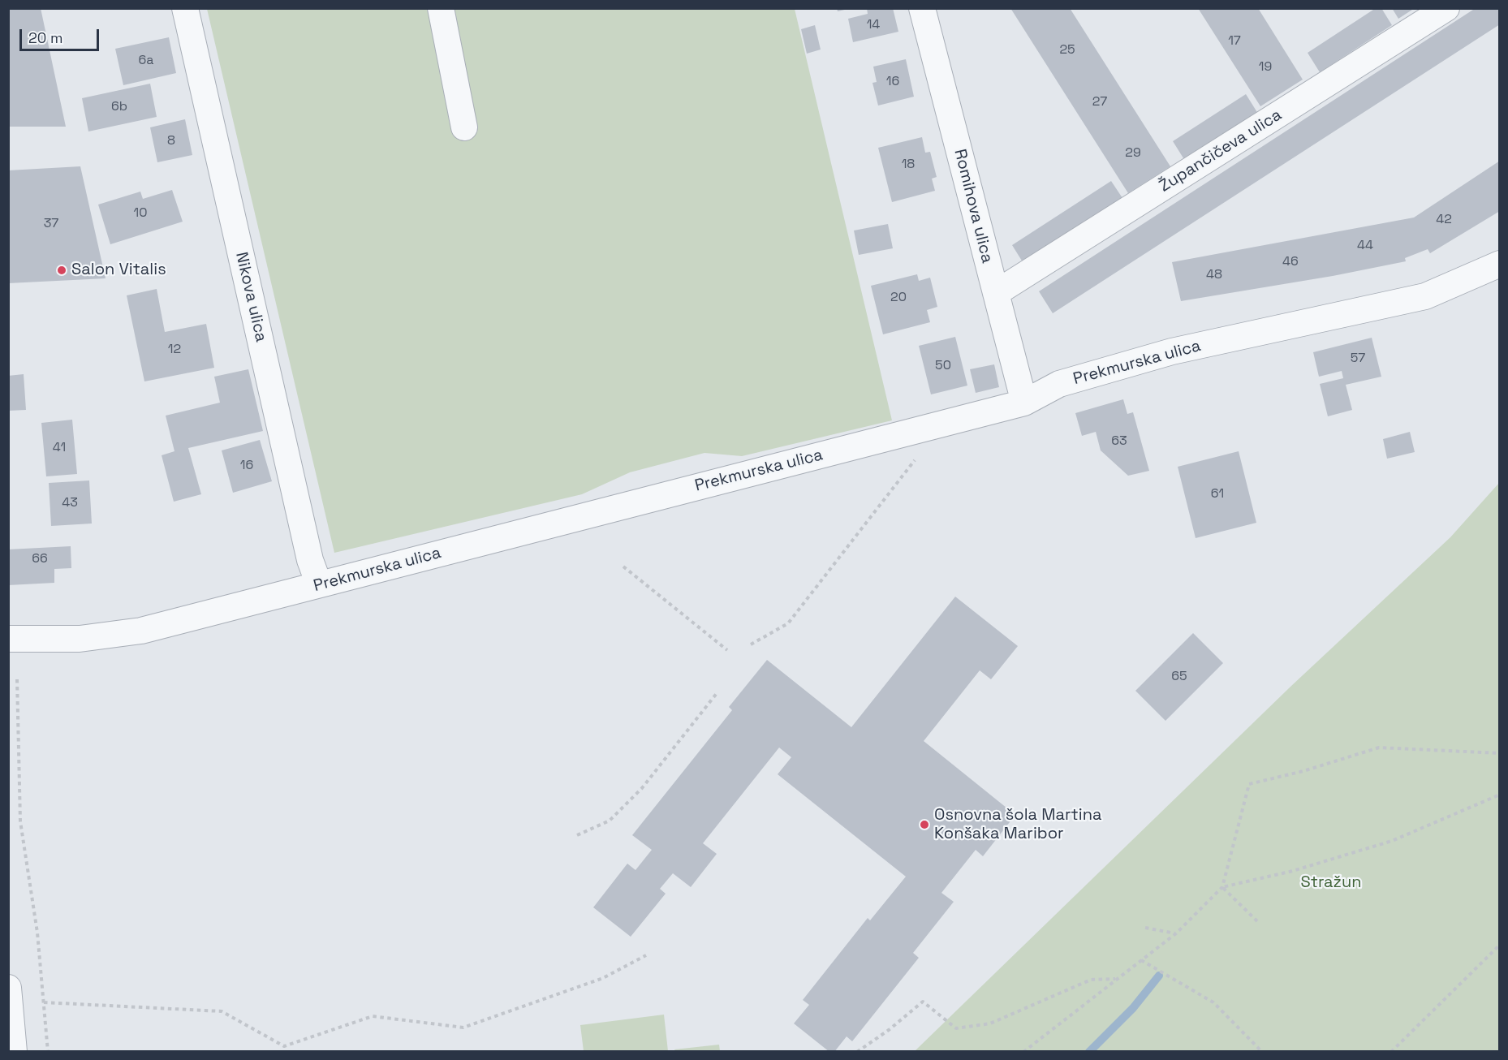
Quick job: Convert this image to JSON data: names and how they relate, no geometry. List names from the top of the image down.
{
  "streets": {
    "street": [
      "Župančičeva ulica",
      "Romihova ulica",
      "Nikova ulica",
      "Prekmurska ulica"
    ]
  },
  "crossings": [
    ["Župančičeva ulica", "Romihova ulica"],
    ["Romihova ulica", "Prekmurska ulica"],
    ["Nikova ulica", "Prekmurska ulica"]
  ],
  "parks": ["Stražun"],
  "places": ["Salon Vitalis", "Osnovna šola Martina Konšaka Maribor"],
  "house_numbers": [
    "14",
    "17",
    "25",
    "6a",
    "19",
    "16",
    "27",
    "6b",
    "8",
    "29",
    "18",
    "10",
    "42",
    "37",
    "44",
    "46",
    "48",
    "20",
    "12",
    "57",
    "50",
    "63",
    "41",
    "16",
    "61",
    "43",
    "66",
    "65"
  ],
  "scale_bar": "20 m"
}
